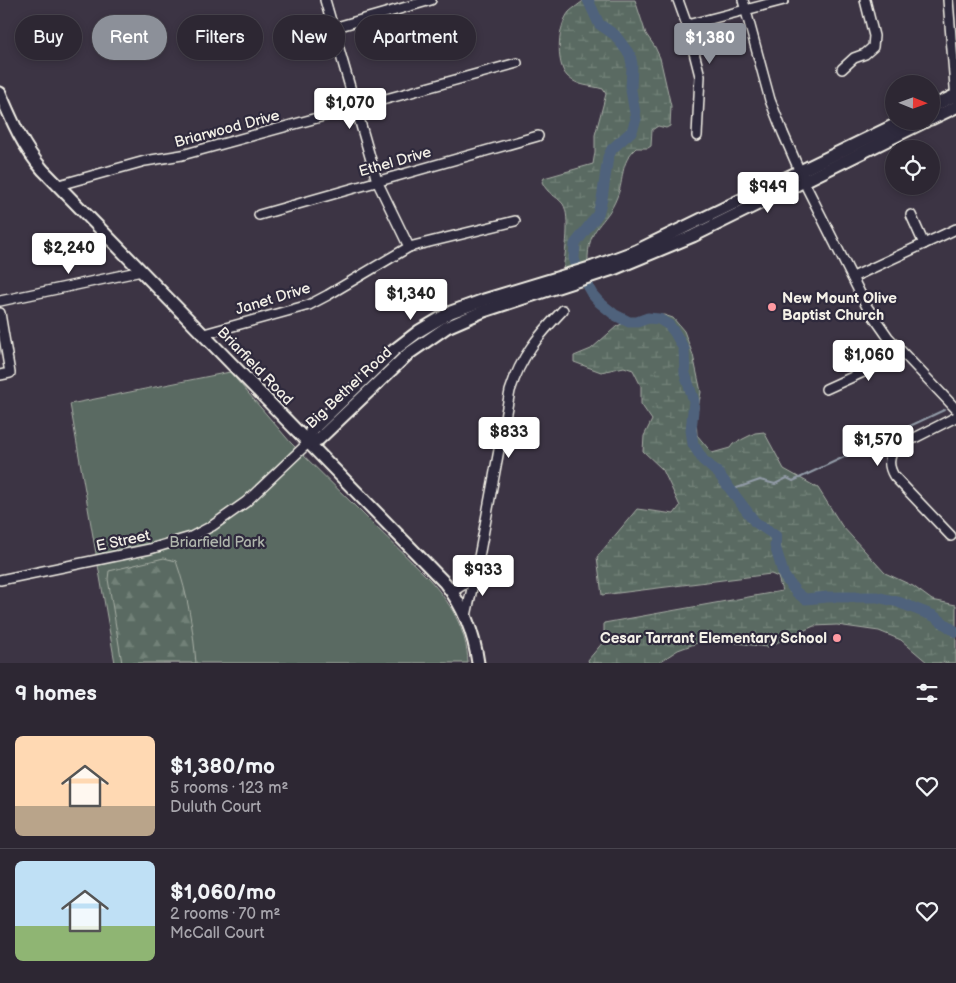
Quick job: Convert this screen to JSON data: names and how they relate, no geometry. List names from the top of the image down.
{
  "streets": {
    "main road": ["Briarfield Road", "Big Bethel Road"],
    "street": [
      "Briarwood Drive",
      "Ethel Drive",
      "Janet Drive",
      "E Street"
    ]
  },
  "crossings": [
    ["Briarwood Drive", "Briarfield Road"],
    ["Janet Drive", "Briarfield Road"],
    ["Briarfield Road", "Big Bethel Road"],
    ["Briarfield Road", "E Street"],
    ["Big Bethel Road", "E Street"]
  ],
  "parks": ["Briarfield Park"],
  "places": ["New Mount Olive Baptist Church", "Cesar Tarrant Elementary School"],
  "north": "right",
  "page": {
    "chip": [
      "Buy",
      "Rent",
      "Filters",
      "New",
      "Apartment"
    ],
    "price": [
      "$1,380",
      "$1,070",
      "$949",
      "$2,240",
      "$1,340",
      "$1,060",
      "$833",
      "$1,570",
      "$933"
    ],
    "heading": "9 homes",
    "list": [
      {
        "name": "$1,380/mo",
        "note": "5 rooms · 123 m² · Duluth Court"
      },
      {
        "name": "$1,060/mo",
        "note": "2 rooms · 70 m² · McCall Court"
      }
    ]
  }
}
